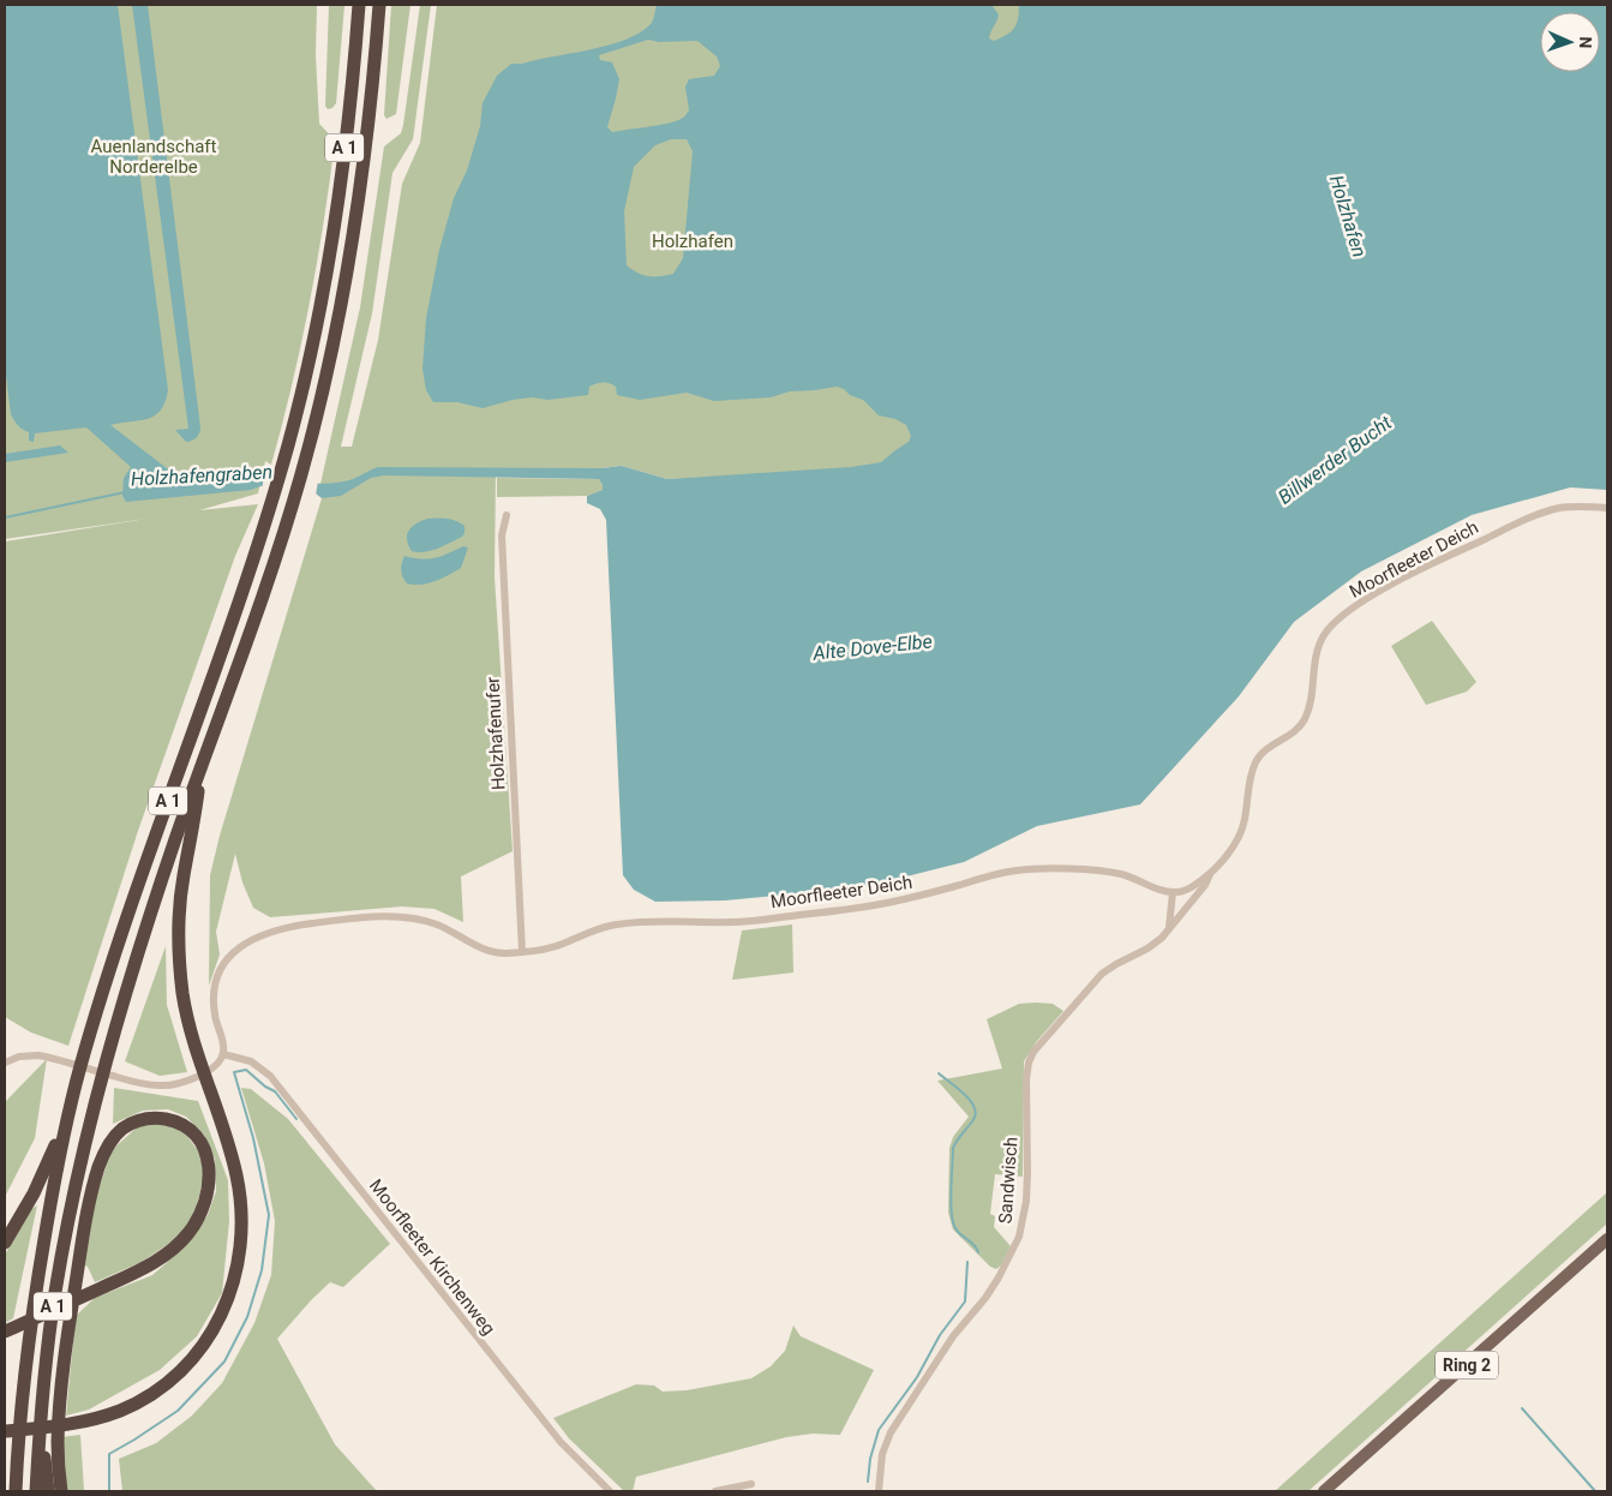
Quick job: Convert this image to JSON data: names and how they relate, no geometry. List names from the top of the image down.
{
  "streets": {
    "highway": ["A 1"],
    "main road": ["Ring 2"],
    "street": [
      "Moorfleeter Deich",
      "Holzhafenufer",
      "Sandwisch",
      "Moorfleeter Kirchenweg"
    ]
  },
  "crossings": [
    ["Moorfleeter Deich", "Holzhafenufer"],
    ["Moorfleeter Deich", "Sandwisch"],
    ["Moorfleeter Deich", "Moorfleeter Kirchenweg"]
  ],
  "water": [
    "Holzhafen",
    "Billwerder Bucht",
    "Holzhafengraben",
    "Alte Dove-Elbe"
  ],
  "parks": ["Auenlandschaft Norderelbe", "Holzhafen"],
  "north": "right"
}
